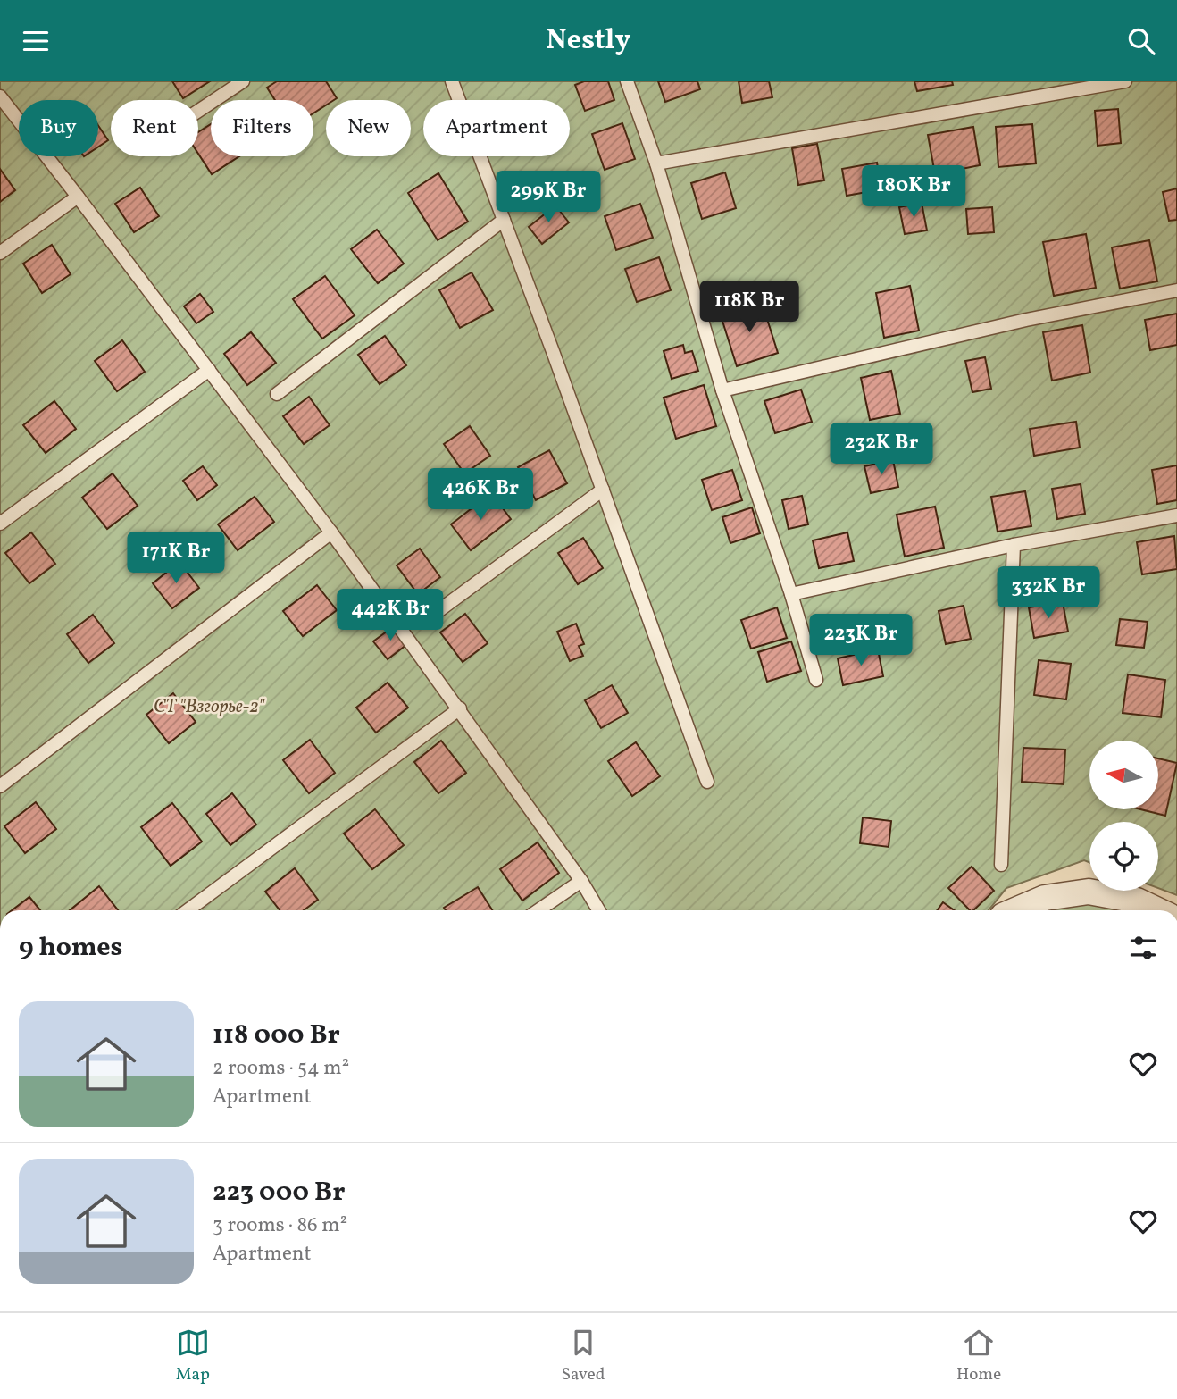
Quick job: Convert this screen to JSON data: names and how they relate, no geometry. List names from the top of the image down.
{
  "parks": ["СТ \"Взгорье-2\""],
  "north": "left",
  "page": {
    "header": "Nestly",
    "chip": [
      "Buy",
      "Rent",
      "Filters",
      "New",
      "Apartment"
    ],
    "price": [
      "180K Br",
      "299K Br",
      "118K Br",
      "232K Br",
      "426K Br",
      "171K Br",
      "332K Br",
      "442K Br",
      "223K Br"
    ],
    "heading": "9 homes",
    "list": [
      {
        "name": "118 000 Br",
        "note": "2 rooms · 54 m² · Apartment"
      },
      {
        "name": "223 000 Br",
        "note": "3 rooms · 86 m² · Apartment"
      }
    ],
    "tabs": ["Map", "Saved", "Home"]
  }
}
